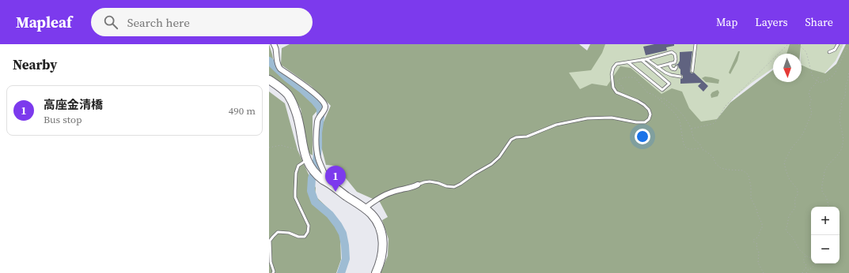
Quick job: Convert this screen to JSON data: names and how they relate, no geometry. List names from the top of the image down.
{
  "north": "bottom",
  "page": {
    "header": "Mapleaf",
    "search": "Search here",
    "nav": ["Map", "Layers", "Share"],
    "heading": "Nearby",
    "list": [
      {
        "mark": "1",
        "name": "高座金清橋",
        "note": "Bus stop",
        "value": "490 m"
      }
    ],
    "pins": "1",
    "map_buttons": ["+", "−"]
  }
}
